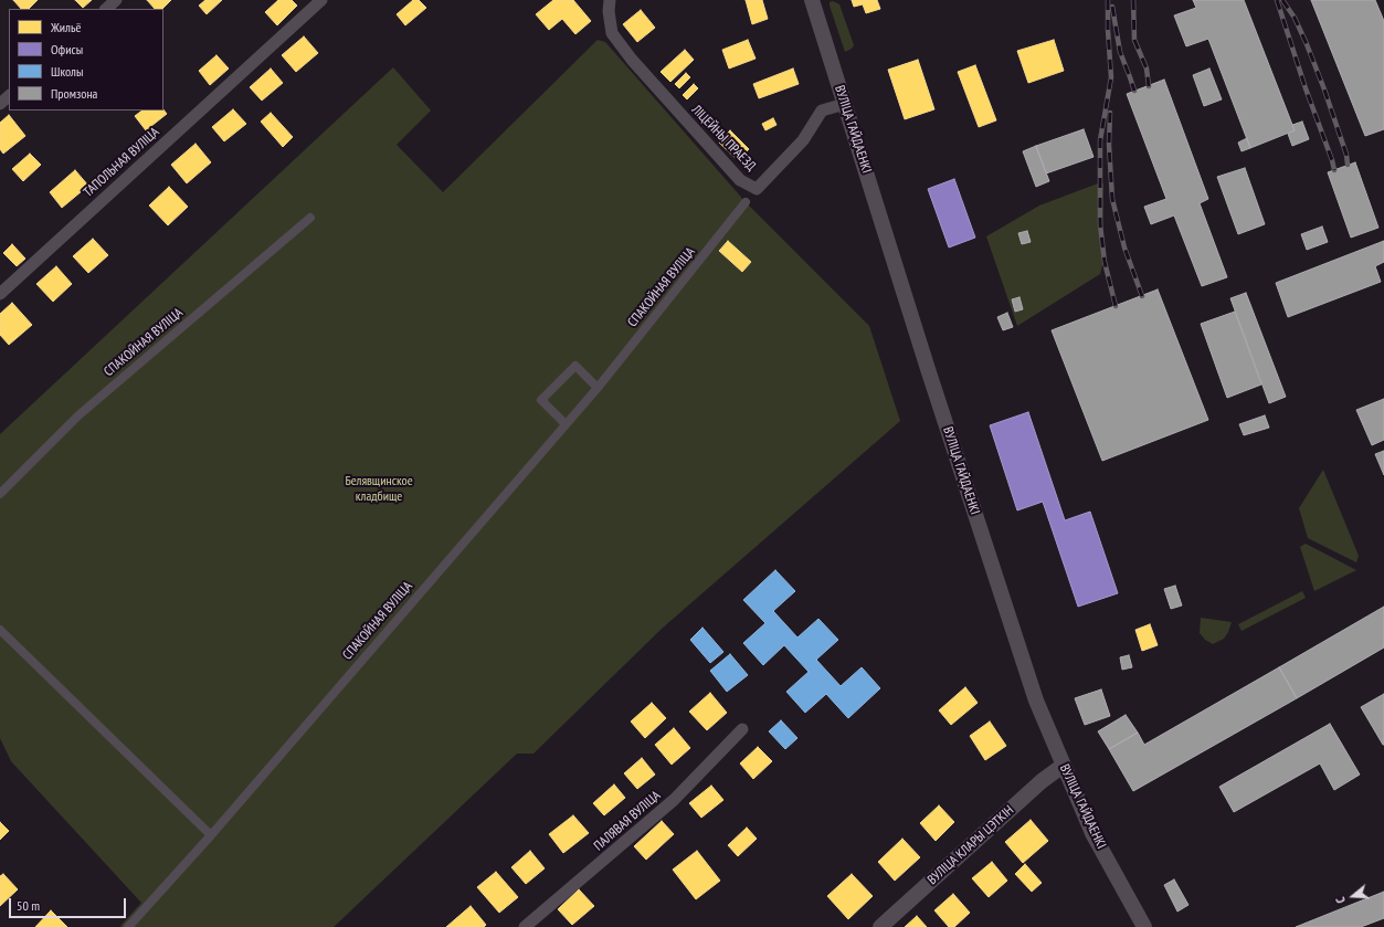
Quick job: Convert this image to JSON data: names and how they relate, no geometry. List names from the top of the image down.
{
  "streets": {
    "street": [
      "ВУЛІЦА ГАЙДАЕНКІ",
      "ЛІЦЕЙНЫ ПРАЕЗД",
      "ТАПОЛЬНАЯ ВУЛІЦА",
      "СПАКОЙНАЯ ВУЛІЦА",
      "ПАЛЯВАЯ ВУЛІЦА",
      "ВУЛІЦА КЛАРЫ ЦЭТКІН"
    ]
  },
  "crossings": [
    ["ВУЛІЦА ГАЙДАЕНКІ", "ЛІЦЕЙНЫ ПРАЕЗД"],
    ["ВУЛІЦА ГАЙДАЕНКІ", "ВУЛІЦА КЛАРЫ ЦЭТКІН"]
  ],
  "parks": ["Белявщинское кладбище"],
  "legend": [
    "Жильё",
    "Офисы",
    "Школы",
    "Промзона"
  ],
  "scale_bar": "50 m",
  "north": "left"
}
